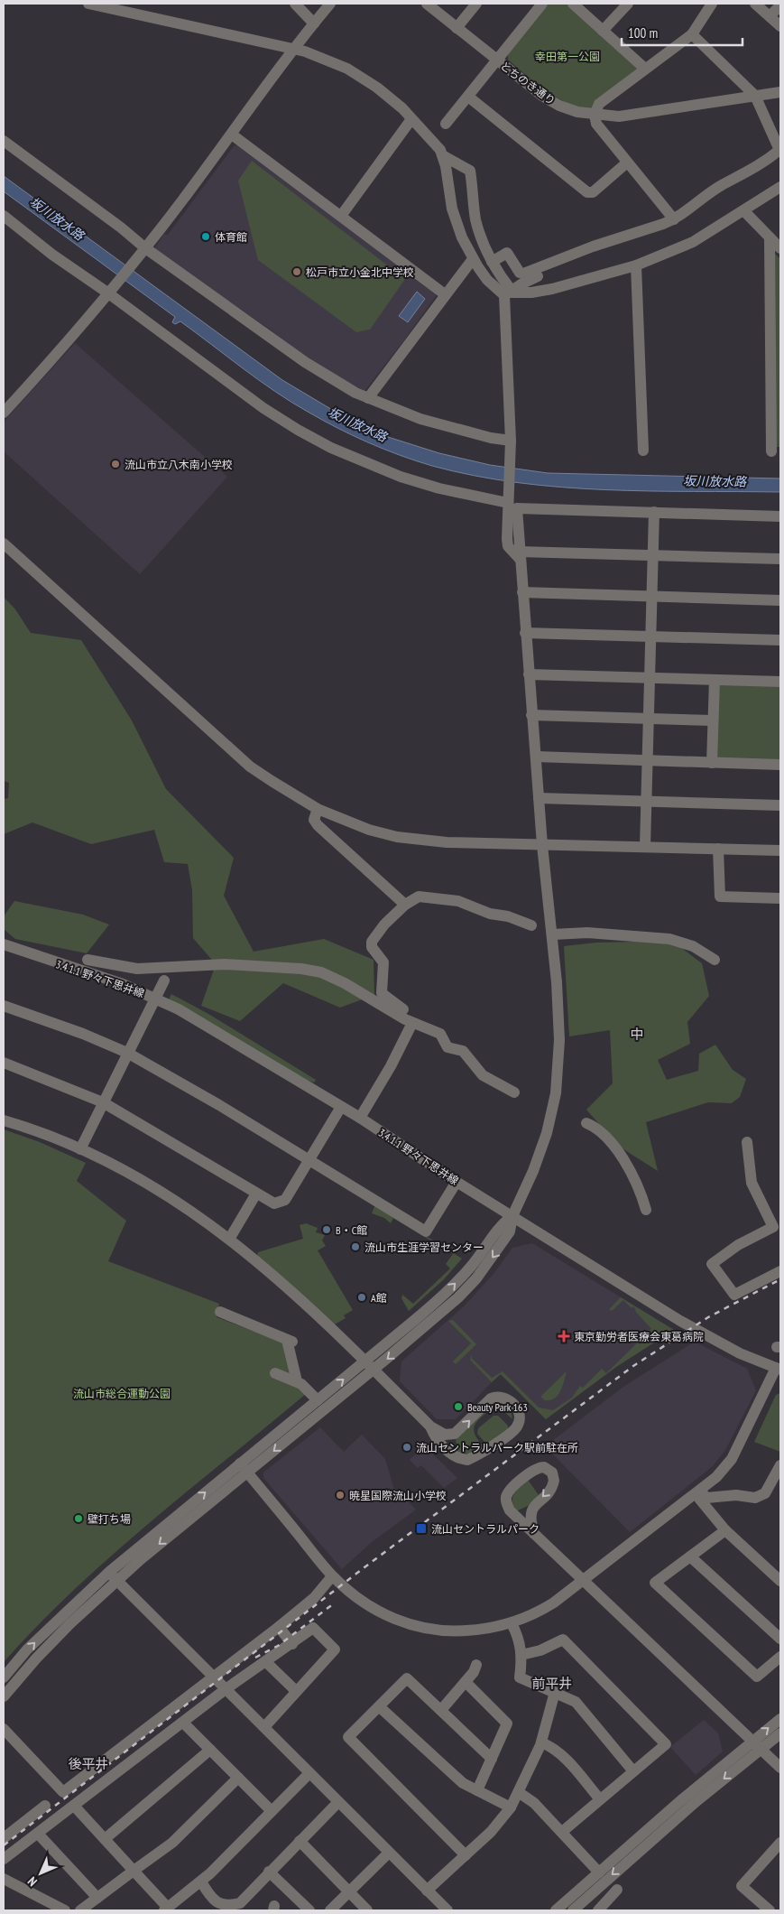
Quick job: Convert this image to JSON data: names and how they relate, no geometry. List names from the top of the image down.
{
  "streets": {
    "street": ["とちのき通り", "3.4.1.1 野々下思井線"]
  },
  "districts": ["中", "前平井", "後平井"],
  "water": ["坂川放水路"],
  "parks": ["幸田第一公園", "流山市総合運動公園"],
  "places": {
    "other": [
      "体育館",
      "松戸市立小金北中学校",
      "流山市立八木南小学校",
      "B・C館",
      "流山市生涯学習センター",
      "A館",
      "Beauty Park 163",
      "流山セントラルパーク駅前駐在所",
      "暁星国際流山小学校",
      "壁打ち場"
    ],
    "health": ["東京勤労者医療会東葛病院"],
    "transit": ["流山セントラルパーク"]
  },
  "scale_bar": "100 m",
  "north": "bottom left"
}
